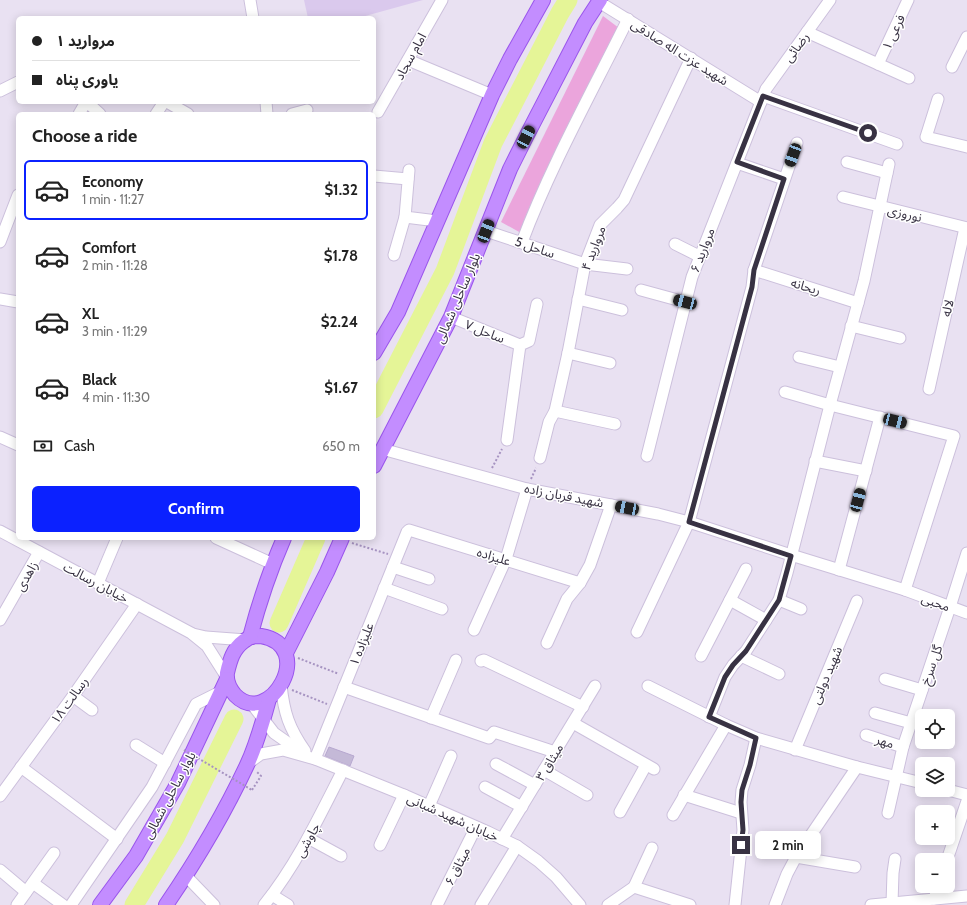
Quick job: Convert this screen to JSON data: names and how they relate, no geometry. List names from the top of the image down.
{
  "streets": {
    "main road": ["بلوار ساحلی شمالی"],
    "street": [
      "فرعی ۱",
      "رضائی",
      "شهید عزت اله صادقی",
      "امام سجاد",
      "نوروزی",
      "ساحل 5",
      "مروارید ۴",
      "مروارید ۶",
      "ریحانه",
      "لاله",
      "ساحل ۷",
      "شهید قربان زاده",
      "علیزاده",
      "زاهدی",
      "خیابان رسالت",
      "محبی",
      "علیزاده ۱",
      "گل سرخ",
      "شهید دولتی",
      "رسالت ۱۸",
      "مهر",
      "میثاق ۳",
      "خیابان شهید شبانی",
      "چاوشی",
      "میثاق ۶"
    ]
  },
  "crossings": [
    ["رضائی", "شهید عزت اله صادقی"],
    ["رضائی", "مروارید ۶"],
    ["شهید عزت اله صادقی", "مروارید ۴"],
    ["شهید عزت اله صادقی", "مروارید ۶"],
    ["شهید عزت اله صادقی", "بلوار ساحلی شمالی"],
    ["نوروزی", "لاله"],
    ["ساحل 5", "مروارید ۴"],
    ["ساحل 5", "بلوار ساحلی شمالی"],
    ["بلوار ساحلی شمالی", "ساحل ۷"],
    ["بلوار ساحلی شمالی", "شهید قربان زاده"],
    ["بلوار ساحلی شمالی", "خیابان رسالت"],
    ["بلوار ساحلی شمالی", "خیابان شهید شبانی"],
    ["شهید قربان زاده", "محبی"],
    ["علیزاده", "علیزاده ۱"],
    ["زاهدی", "خیابان رسالت"],
    ["خیابان رسالت", "رسالت ۱۸"],
    ["خیابان رسالت", "خیابان شهید شبانی"],
    ["محبی", "گل سرخ"],
    ["علیزاده ۱", "خیابان شهید شبانی"],
    ["گل سرخ", "مهر"],
    ["میثاق ۳", "خیابان شهید شبانی"],
    ["خیابان شهید شبانی", "چاوشی"],
    ["خیابان شهید شبانی", "میثاق ۶"]
  ],
  "page": {
    "banner": ["مروارید ۱", "یاوری پناه"],
    "heading": "Choose a ride",
    "list": [
      {
        "name": "Economy",
        "note": "1 min · 11:27",
        "value": "$1.32"
      },
      {
        "name": "Comfort",
        "note": "2 min · 11:28",
        "value": "$1.78"
      },
      {
        "name": "XL",
        "note": "3 min · 11:29",
        "value": "$2.24"
      },
      {
        "name": "Black",
        "note": "4 min · 11:30",
        "value": "$1.67"
      }
    ],
    "pay": ["Cash", "650 m"],
    "buttons": "Confirm",
    "map_buttons": ["+", "−"],
    "bubble": "2 min"
  }
}
